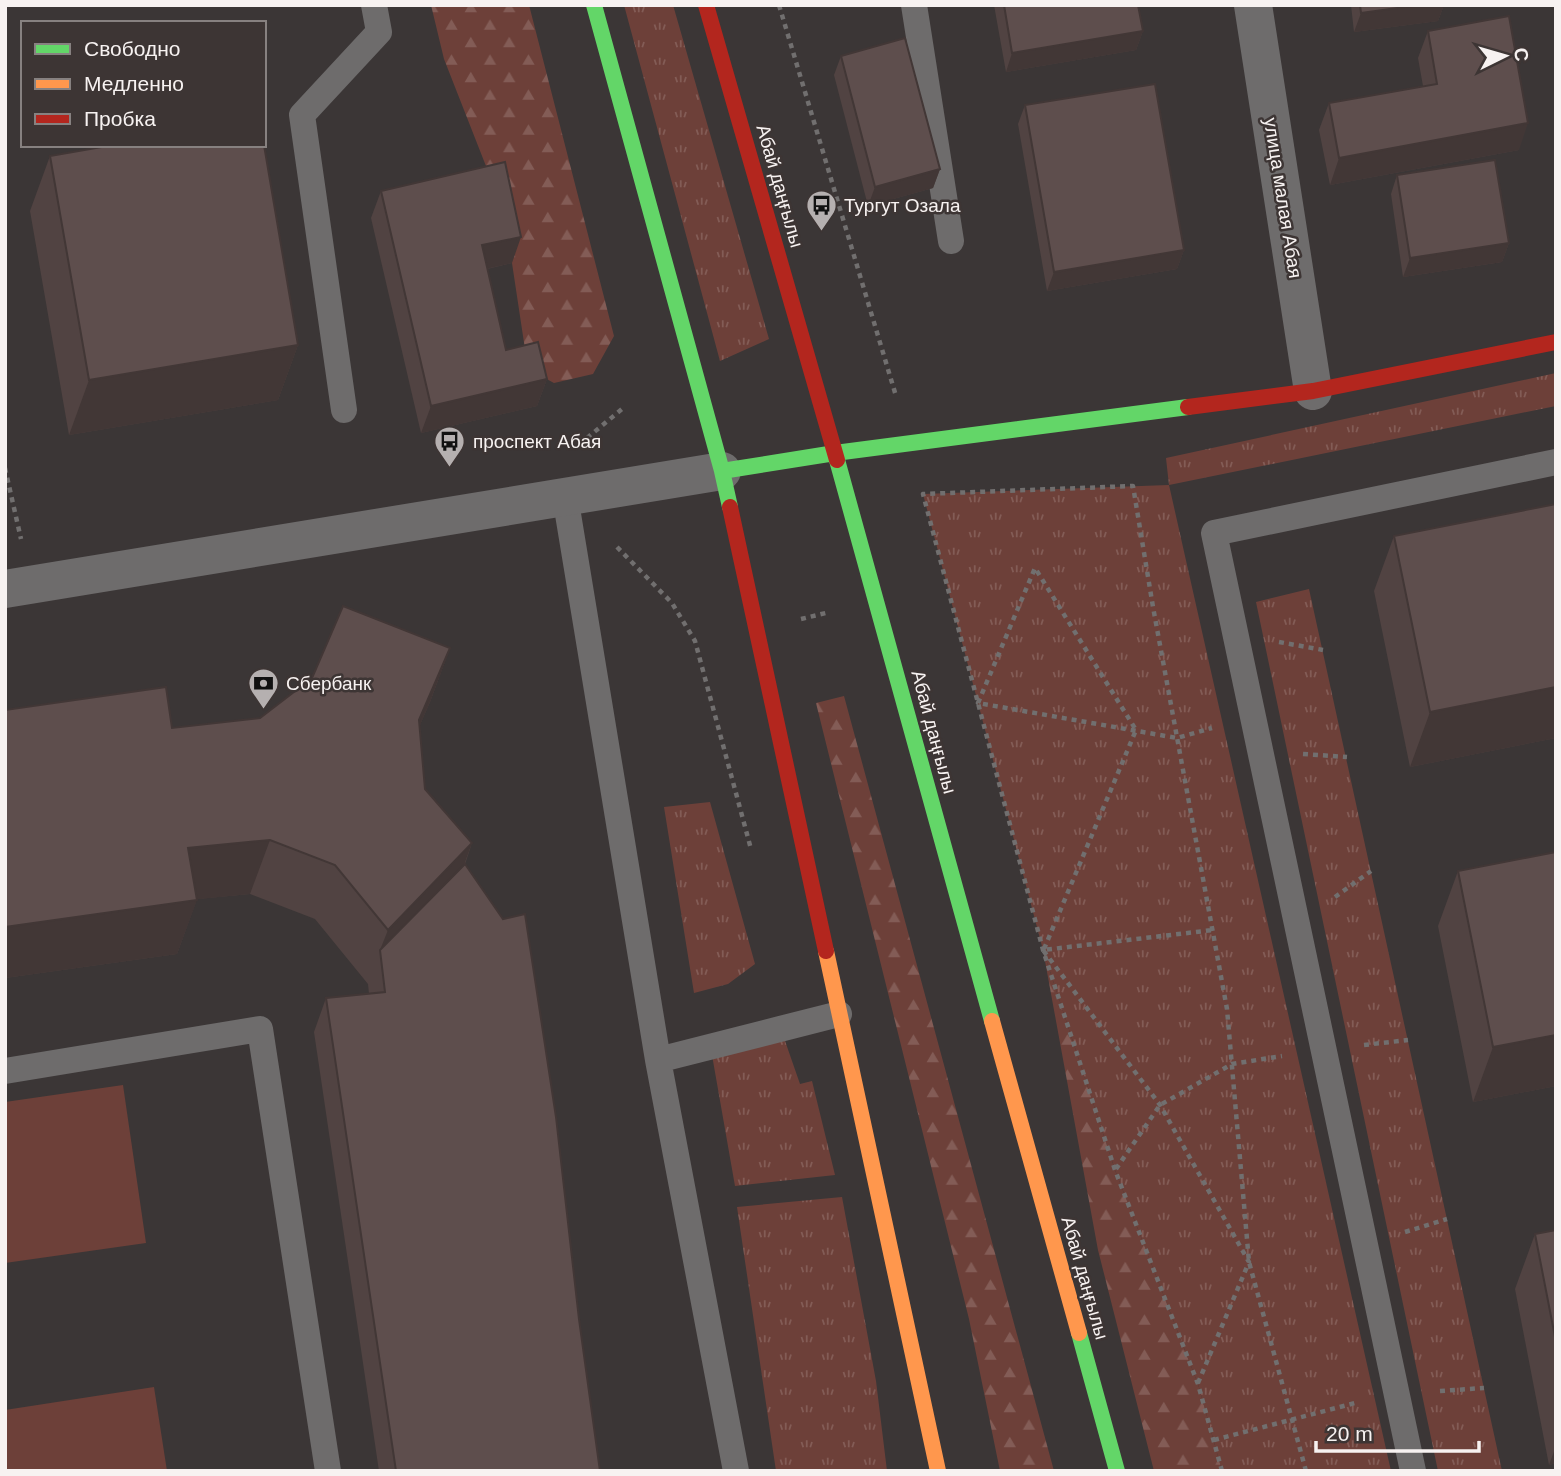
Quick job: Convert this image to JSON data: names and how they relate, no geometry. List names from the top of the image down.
{
  "streets": {
    "main road": ["Абай даңғылы"],
    "street": ["улица малая Абая"]
  },
  "places": {
    "bus stop": ["Тургут Озала", "проспект Абая"],
    "bank": ["Сбербанк"]
  },
  "legend": ["Свободно", "Медленно", "Пробка"],
  "scale_bar": "20 m",
  "north": "right"
}
